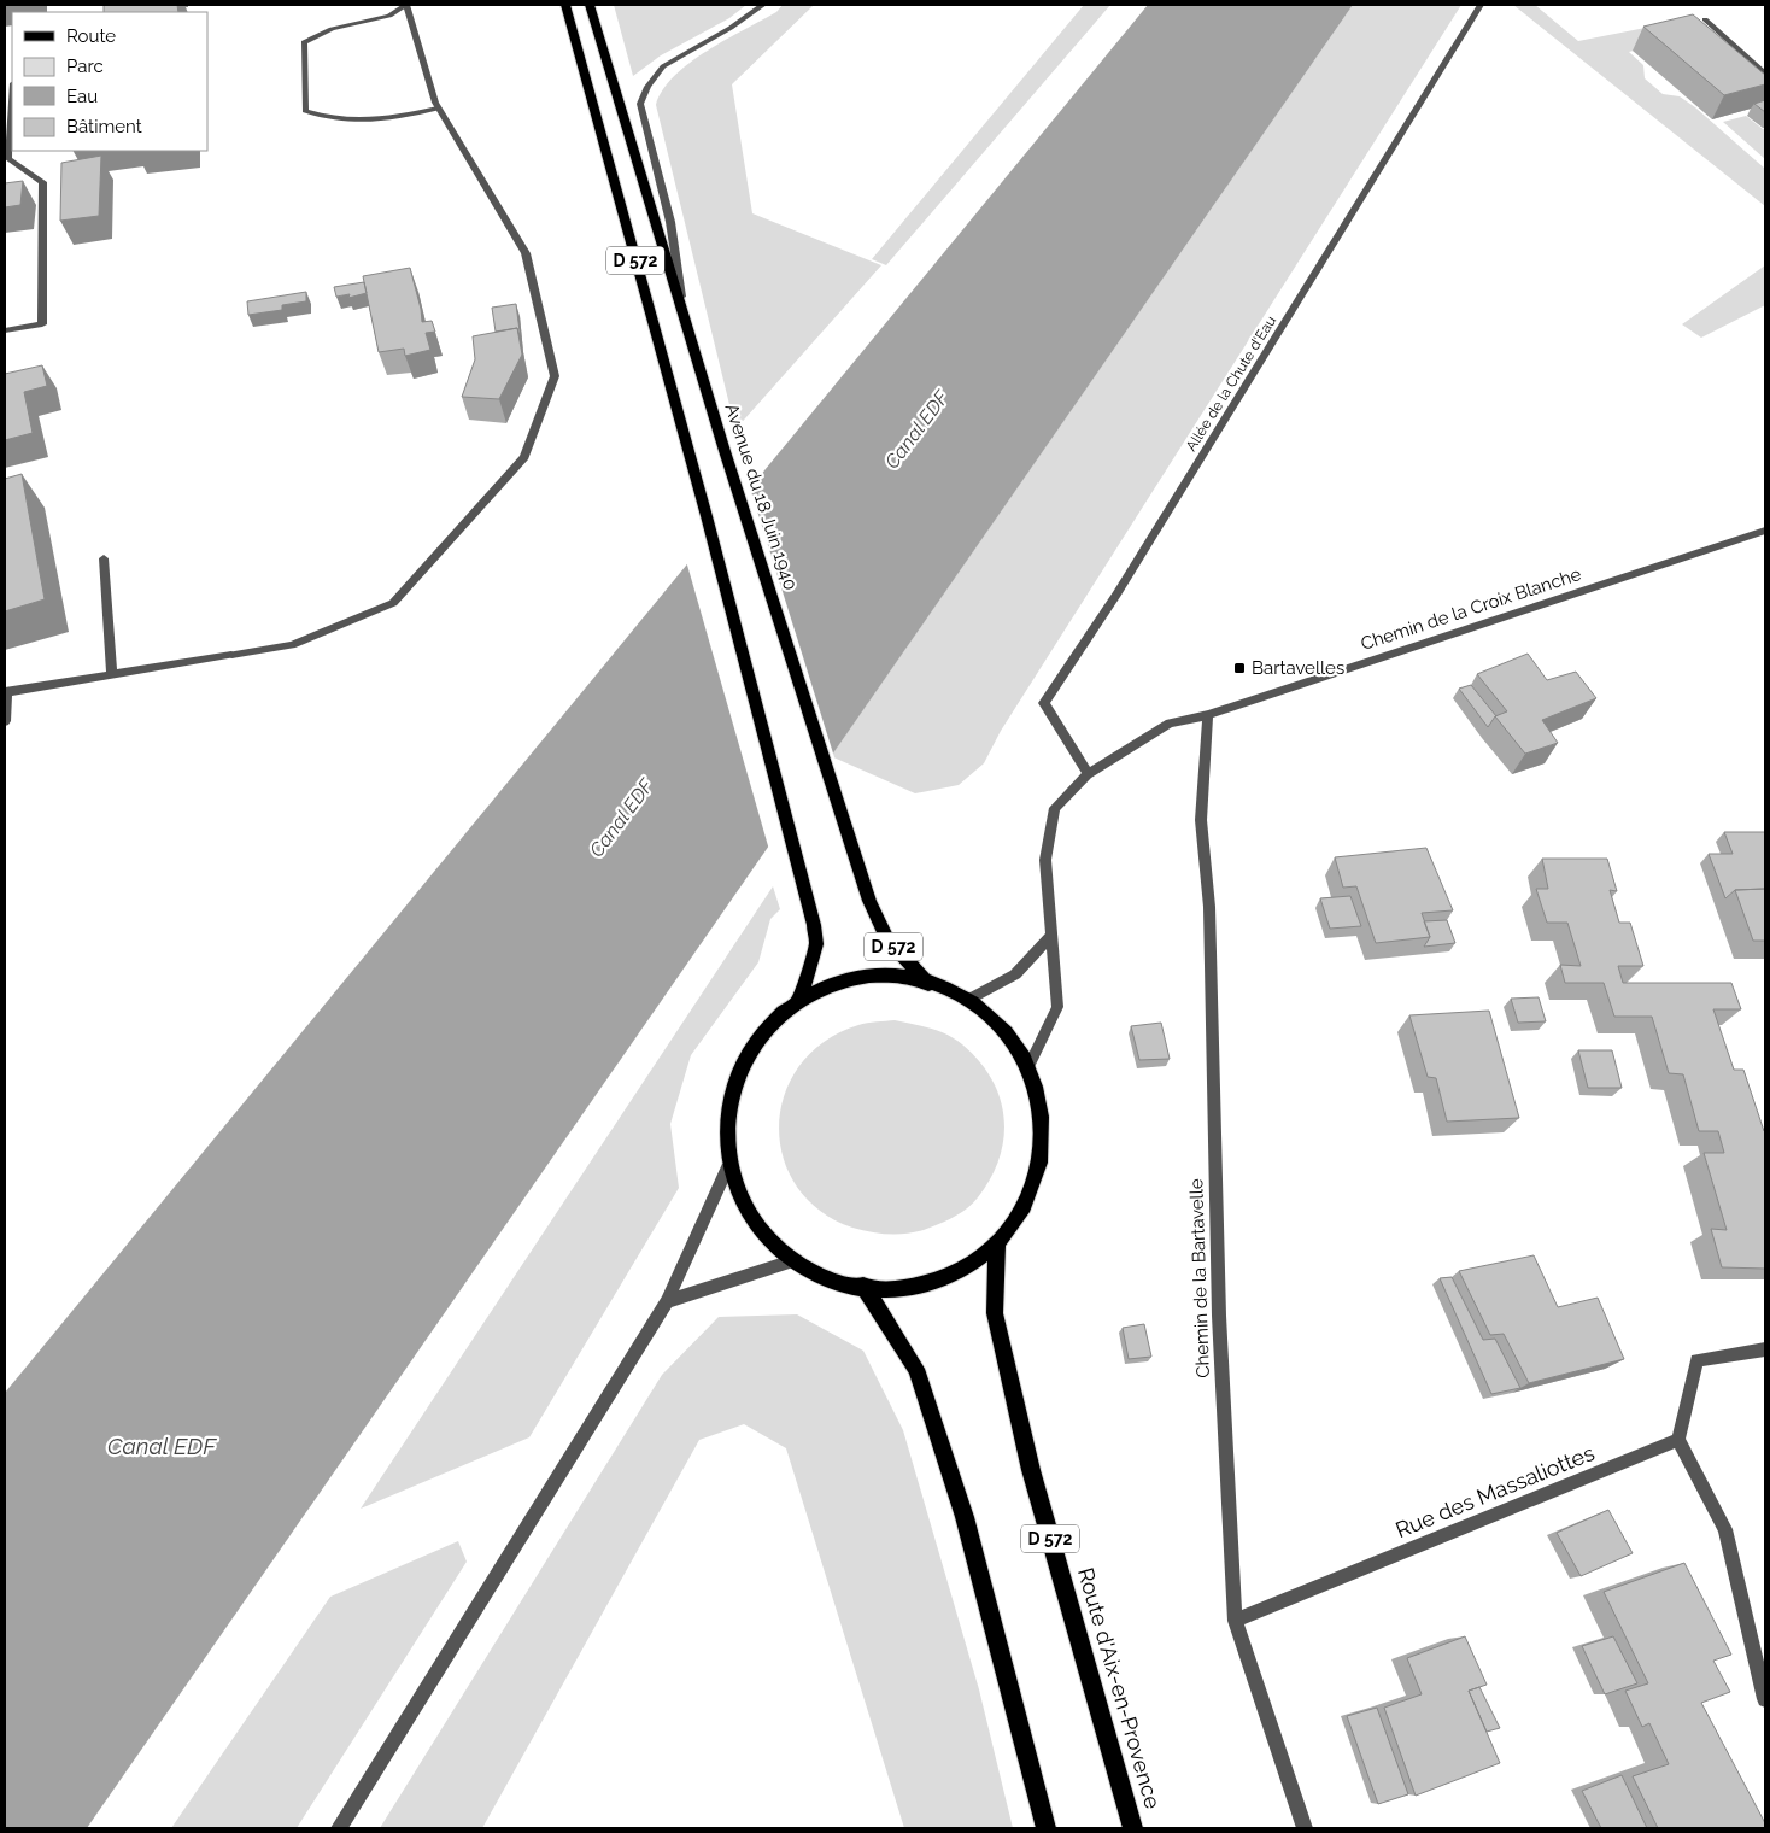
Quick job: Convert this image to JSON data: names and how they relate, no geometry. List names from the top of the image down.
{
  "streets": {
    "main road": ["D 572", "Avenue du 18 Juin 1940", "Route d'Aix-en-Provence"],
    "street": [
      "Allée de la Chute d'Eau",
      "Chemin de la Croix Blanche",
      "Chemin de la Bartavelle",
      "Rue des Massaliottes"
    ]
  },
  "crossings": [
    ["Allée de la Chute d'Eau", "Chemin de la Croix Blanche"],
    ["Chemin de la Croix Blanche", "Chemin de la Bartavelle"],
    ["Chemin de la Bartavelle", "Rue des Massaliottes"]
  ],
  "water": ["Canal EDF"],
  "places": {
    "transit": ["Bartavelles"]
  },
  "legend": [
    "Route",
    "Parc",
    "Eau",
    "Bâtiment"
  ]
}
